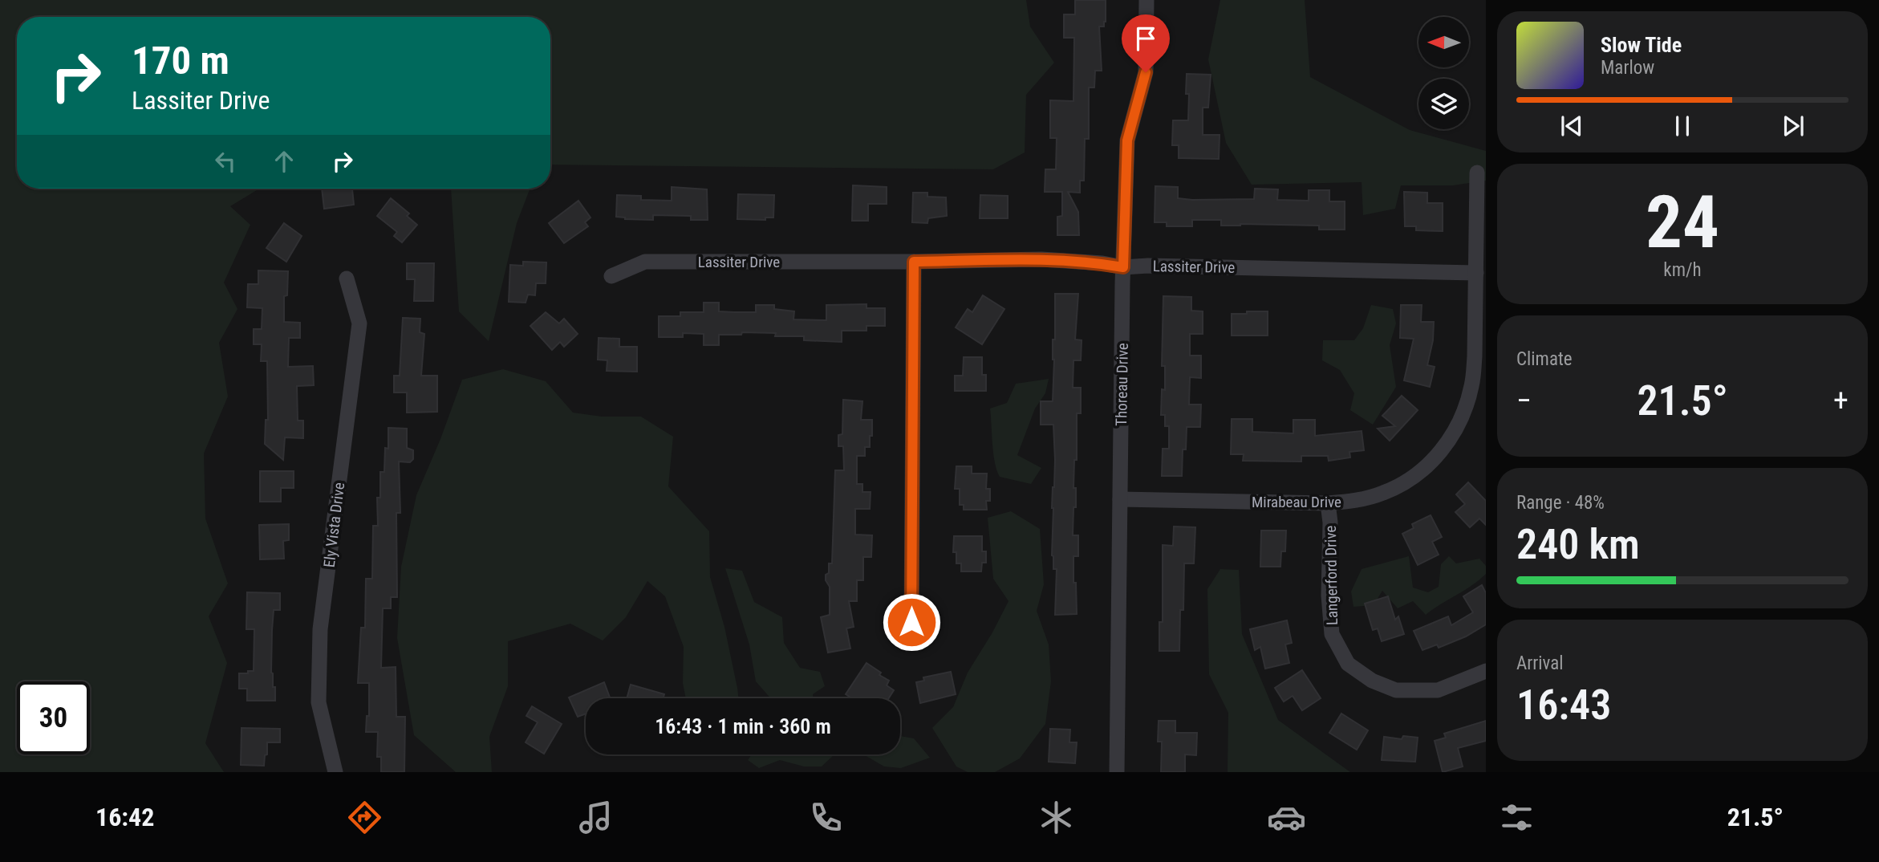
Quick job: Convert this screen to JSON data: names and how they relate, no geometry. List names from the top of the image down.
{
  "streets": {
    "street": [
      "Lassiter Drive",
      "Thoreau Drive",
      "Mirabeau Drive",
      "Ely Vista Drive",
      "Langerford Drive"
    ]
  },
  "crossings": [
    ["Lassiter Drive", "Thoreau Drive"],
    ["Lassiter Drive", "Mirabeau Drive"],
    ["Thoreau Drive", "Mirabeau Drive"],
    ["Mirabeau Drive", "Langerford Drive"]
  ],
  "north": "left",
  "page": {
    "turn": ["170 m", "Lassiter Drive"],
    "song": ["Slow Tide", "Marlow"],
    "tile": [
      ["24", "km/h"],
      "Climate",
      ["Range · 48%", "240 km"],
      ["Arrival", "16:43"]
    ],
    "heat": ["−", "21.5°", "+"],
    "limit": "30",
    "trip": "16:43 · 1 min · 360 m",
    "tabs": ["16:42", "21.5°"]
  }
}
